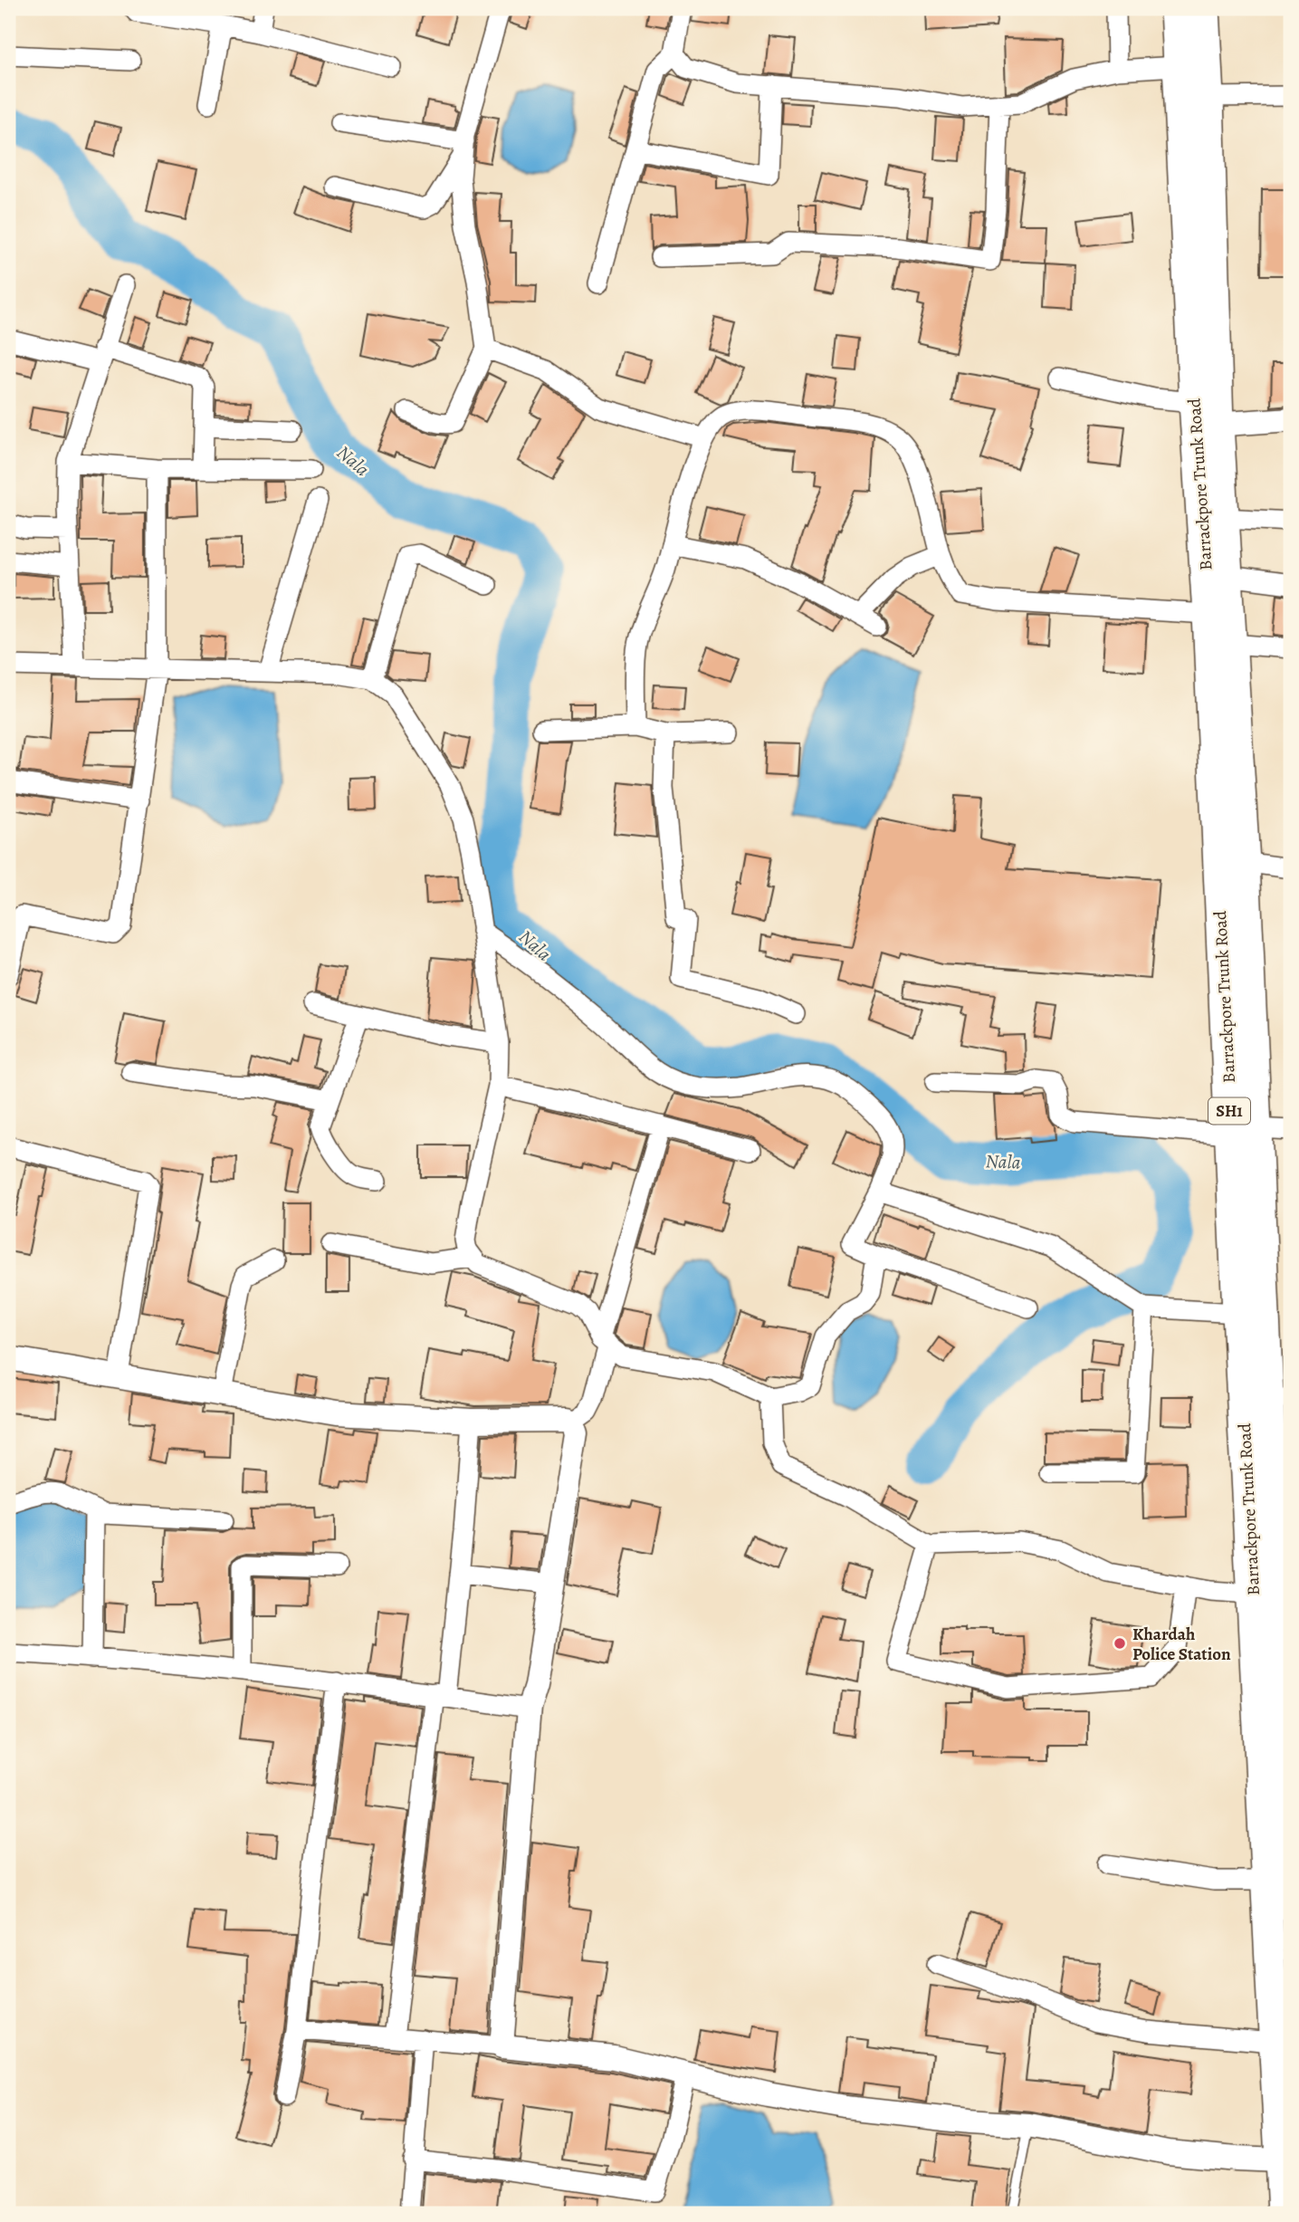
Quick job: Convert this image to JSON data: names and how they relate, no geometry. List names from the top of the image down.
{
  "streets": {
    "main road": ["Barrackpore Trunk Road", "SH1"]
  },
  "water": ["Nala"],
  "places": ["Khardah Police Station"]
}
